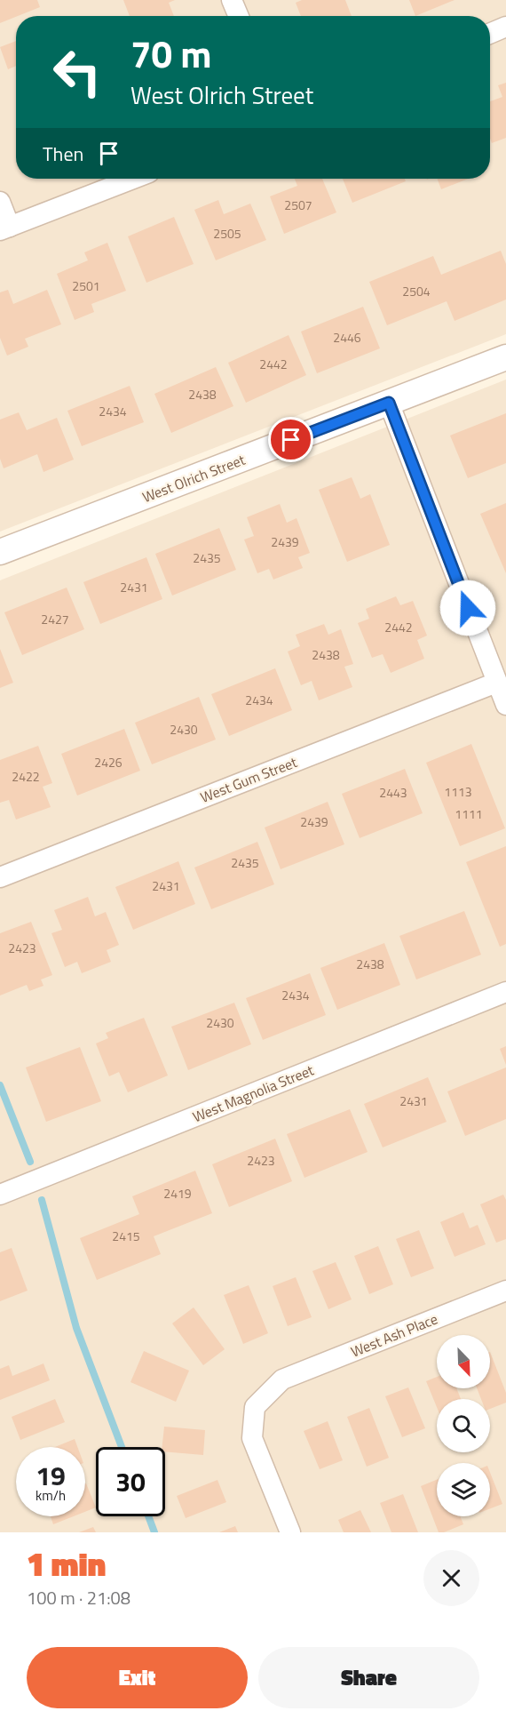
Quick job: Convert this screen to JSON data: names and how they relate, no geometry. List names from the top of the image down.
{
  "streets": {
    "street": [
      "West Olrich Street",
      "West Gum Street",
      "West Magnolia Street",
      "West Ash Place"
    ]
  },
  "house_numbers": [
    "2507",
    "2505",
    "2501",
    "2504",
    "2446",
    "2442",
    "2438",
    "2434",
    "2439",
    "2435",
    "2431",
    "2427",
    "2442",
    "2438",
    "2434",
    "2430",
    "2426",
    "2422",
    "1113",
    "2443",
    "1111",
    "2439",
    "2435",
    "2431",
    "2423",
    "2438",
    "2434",
    "2430",
    "2431",
    "2423",
    "2419",
    "2415"
  ],
  "north": "bottom right",
  "page": {
    "turn": ["70 m", "West Olrich Street"],
    "then": "Then",
    "speed": "19 km/h",
    "limit": "30",
    "heading": ["1 min", "100 m · 21:08"],
    "buttons": ["Exit", "Share"]
  }
}
